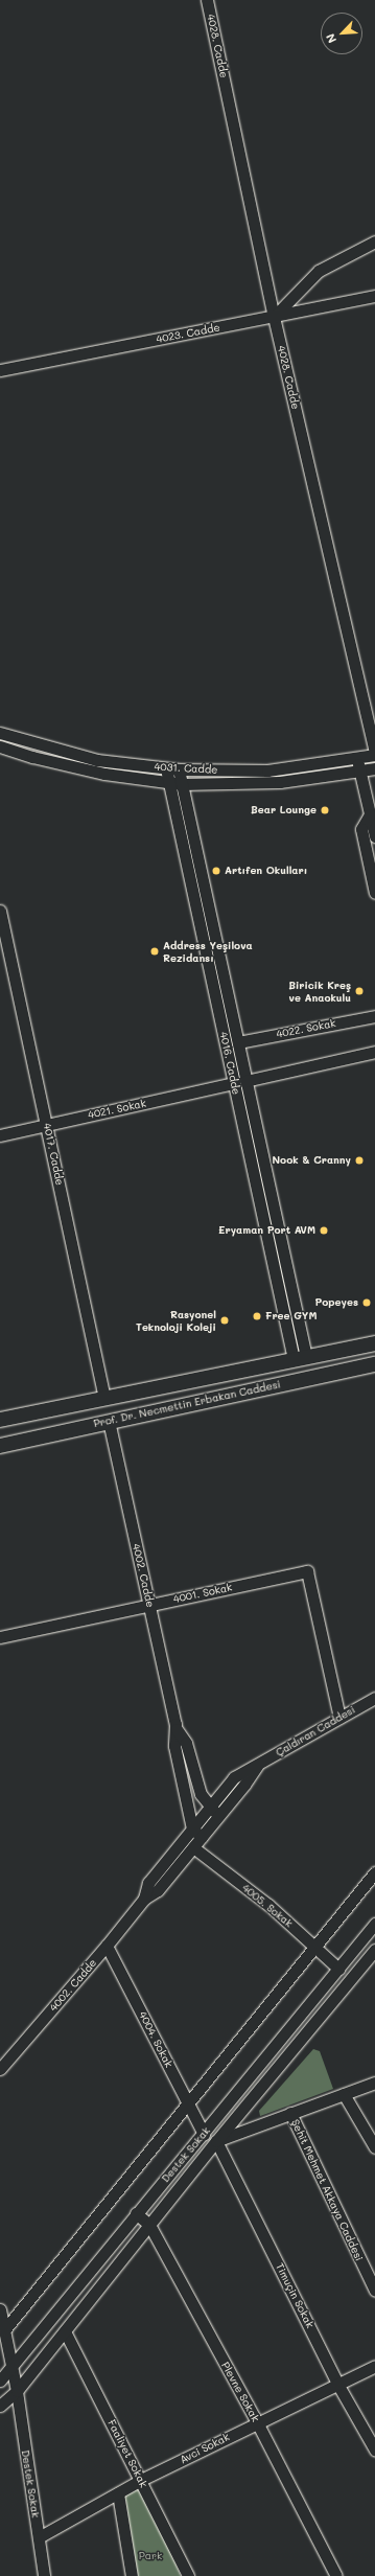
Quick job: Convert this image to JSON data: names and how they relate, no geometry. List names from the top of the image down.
{
  "streets": {
    "main road": ["Prof. Dr. Necmettin Erbakan Caddesi"],
    "street": [
      "4028. Cadde",
      "4023. Cadde",
      "4031. Cadde",
      "4022. Sokak",
      "4016. Cadde",
      "4021. Sokak",
      "4017. Cadde",
      "4002. Cadde",
      "4001. Sokak",
      "Çaldıran Caddesi",
      "4005. Sokak",
      "4004. Sokak",
      "Destek Sokak",
      "Şehit Mehmet Akkaya Caddesi",
      "Timuçin Sokak",
      "Plevne Sokak",
      "Avci Sokak",
      "Faaliyet Sokak"
    ]
  },
  "crossings": [
    ["4028. Cadde", "4023. Cadde"],
    ["4028. Cadde", "4031. Cadde"],
    ["4031. Cadde", "4016. Cadde"],
    ["4022. Sokak", "4016. Cadde"],
    ["4016. Cadde", "4021. Sokak"],
    ["4016. Cadde", "Prof. Dr. Necmettin Erbakan Caddesi"],
    ["4021. Sokak", "4017. Cadde"],
    ["4017. Cadde", "Prof. Dr. Necmettin Erbakan Caddesi"],
    ["Prof. Dr. Necmettin Erbakan Caddesi", "4002. Cadde"],
    ["4002. Cadde", "4001. Sokak"],
    ["4002. Cadde", "Çaldıran Caddesi"],
    ["4002. Cadde", "4005. Sokak"],
    ["4002. Cadde", "4004. Sokak"],
    ["4001. Sokak", "Çaldıran Caddesi"],
    ["4005. Sokak", "Destek Sokak"],
    ["4004. Sokak", "Destek Sokak"],
    ["Destek Sokak", "Timuçin Sokak"],
    ["Destek Sokak", "Plevne Sokak"],
    ["Destek Sokak", "Avci Sokak"],
    ["Destek Sokak", "Faaliyet Sokak"],
    ["Timuçin Sokak", "Avci Sokak"],
    ["Plevne Sokak", "Avci Sokak"],
    ["Avci Sokak", "Faaliyet Sokak"]
  ],
  "parks": ["Park"],
  "places": [
    "Bear Lounge",
    "Artıfen Okulları",
    "Address Yeşilova Rezidansı",
    "Biricik Kreş ve Anaokulu",
    "Nook & Cranny",
    "Eryaman Port AVM",
    "Popeyes",
    "Free GYM",
    "Rasyonel Teknoloji Koleji"
  ],
  "north": "bottom left"
}
